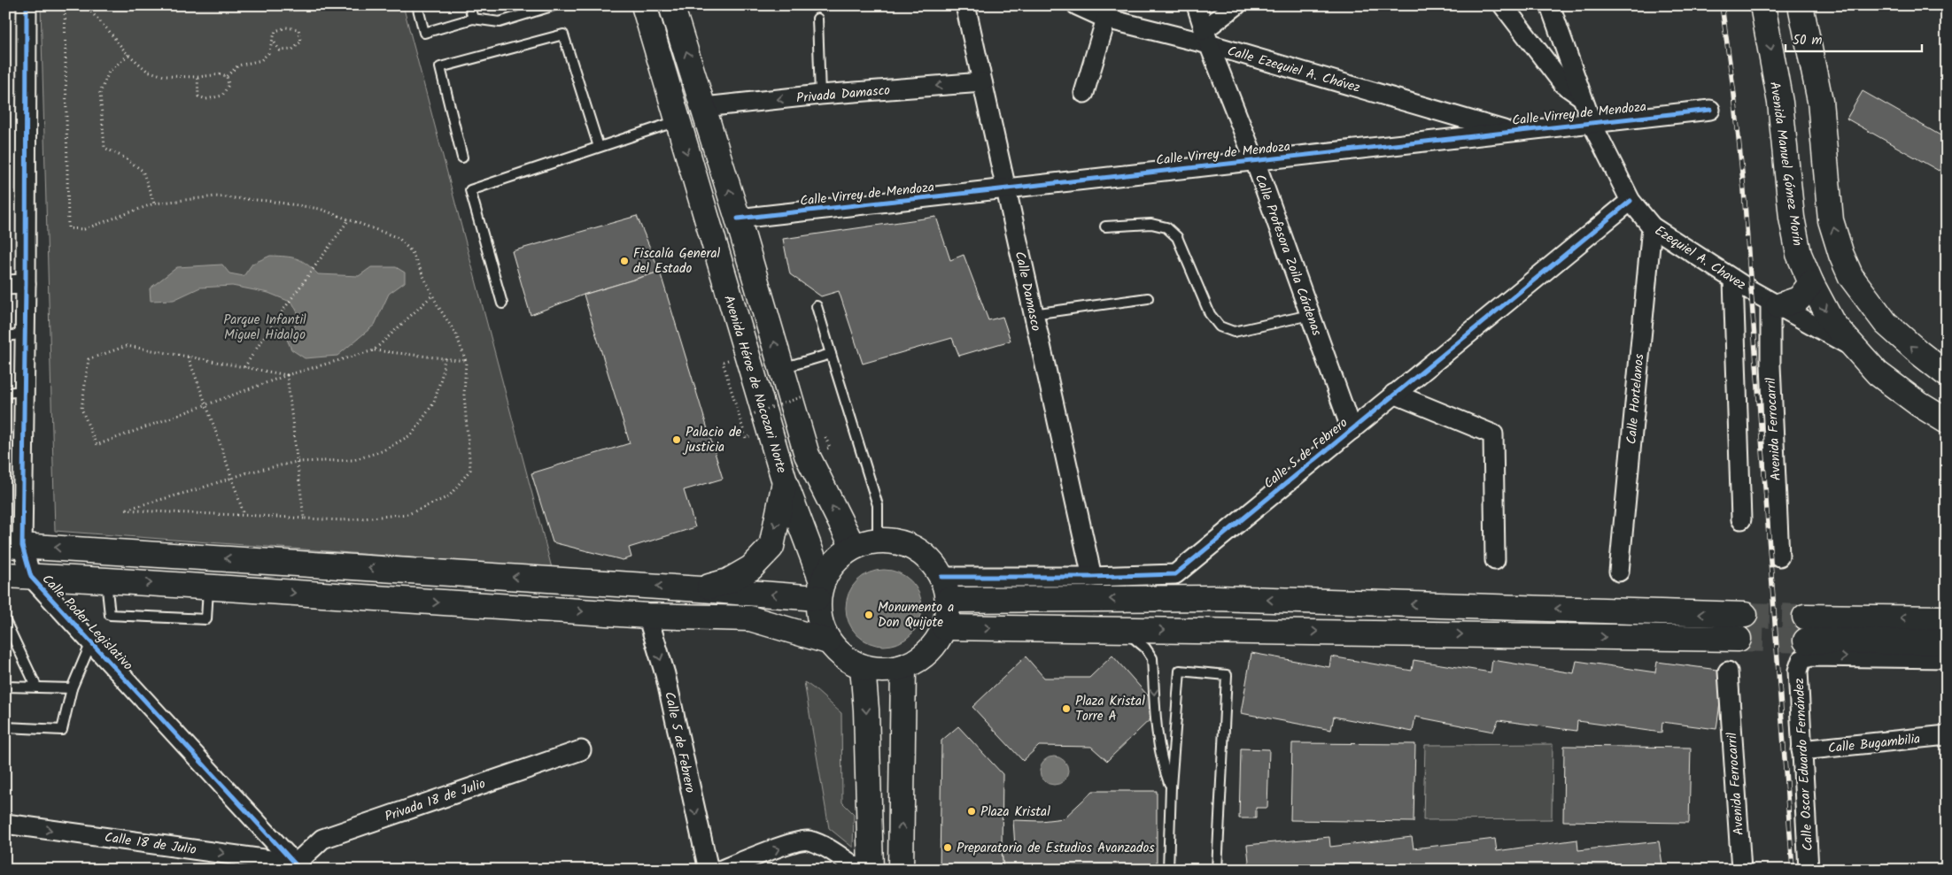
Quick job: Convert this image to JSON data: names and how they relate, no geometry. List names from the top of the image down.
{
  "streets": {
    "main road": ["Avenida Manuel Gómez Morín", "Avenida Héroe de Nacozari Norte"],
    "street": [
      "Calle Ezequiel A. Chávez",
      "Privada Damasco",
      "Calle Virrey de Mendoza",
      "Calle Profesora Zoila Cárdenas",
      "Ezequiel A. Chavez",
      "Calle Damasco",
      "Calle Hortelanos",
      "Avenida Ferrocarril",
      "Calle 5 de Febrero",
      "Calle Poder Legislativo",
      "Calle Bugambilia",
      "Calle Oscar Eduardo Fernández",
      "Privada 18 de Julio",
      "Calle 18 de Julio"
    ]
  },
  "crossings": [
    ["Calle Ezequiel A. Chávez", "Calle Virrey de Mendoza"],
    ["Calle Ezequiel A. Chávez", "Calle Profesora Zoila Cárdenas"],
    ["Privada Damasco", "Calle Damasco"],
    ["Calle Virrey de Mendoza", "Calle Profesora Zoila Cárdenas"],
    ["Calle Virrey de Mendoza", "Ezequiel A. Chavez"],
    ["Calle Virrey de Mendoza", "Calle Damasco"],
    ["Avenida Manuel Gómez Morín", "Ezequiel A. Chavez"],
    ["Calle Profesora Zoila Cárdenas", "Calle 5 de Febrero"],
    ["Ezequiel A. Chavez", "Calle Hortelanos"],
    ["Ezequiel A. Chavez", "Avenida Ferrocarril"],
    ["Ezequiel A. Chavez", "Calle 5 de Febrero"],
    ["Calle Damasco", "Calle 5 de Febrero"],
    ["Avenida Héroe de Nacozari Norte", "Calle 5 de Febrero"],
    ["Calle Poder Legislativo", "Privada 18 de Julio"],
    ["Calle Poder Legislativo", "Calle 18 de Julio"],
    ["Calle Bugambilia", "Calle Oscar Eduardo Fernández"],
    ["Privada 18 de Julio", "Calle 18 de Julio"]
  ],
  "one_way": ["Privada Damasco", "Calle 18 de Julio"],
  "parks": ["Parque Infantil Miguel Hidalgo"],
  "places": [
    "Fiscalía General del Estado",
    "Palacio de justicia",
    "Monumento a Don Quijote",
    "Plaza Kristal Torre A",
    "Plaza Kristal",
    "Preparatoria de Estudios Avanzados"
  ],
  "scale_bar": "50 m"
}
